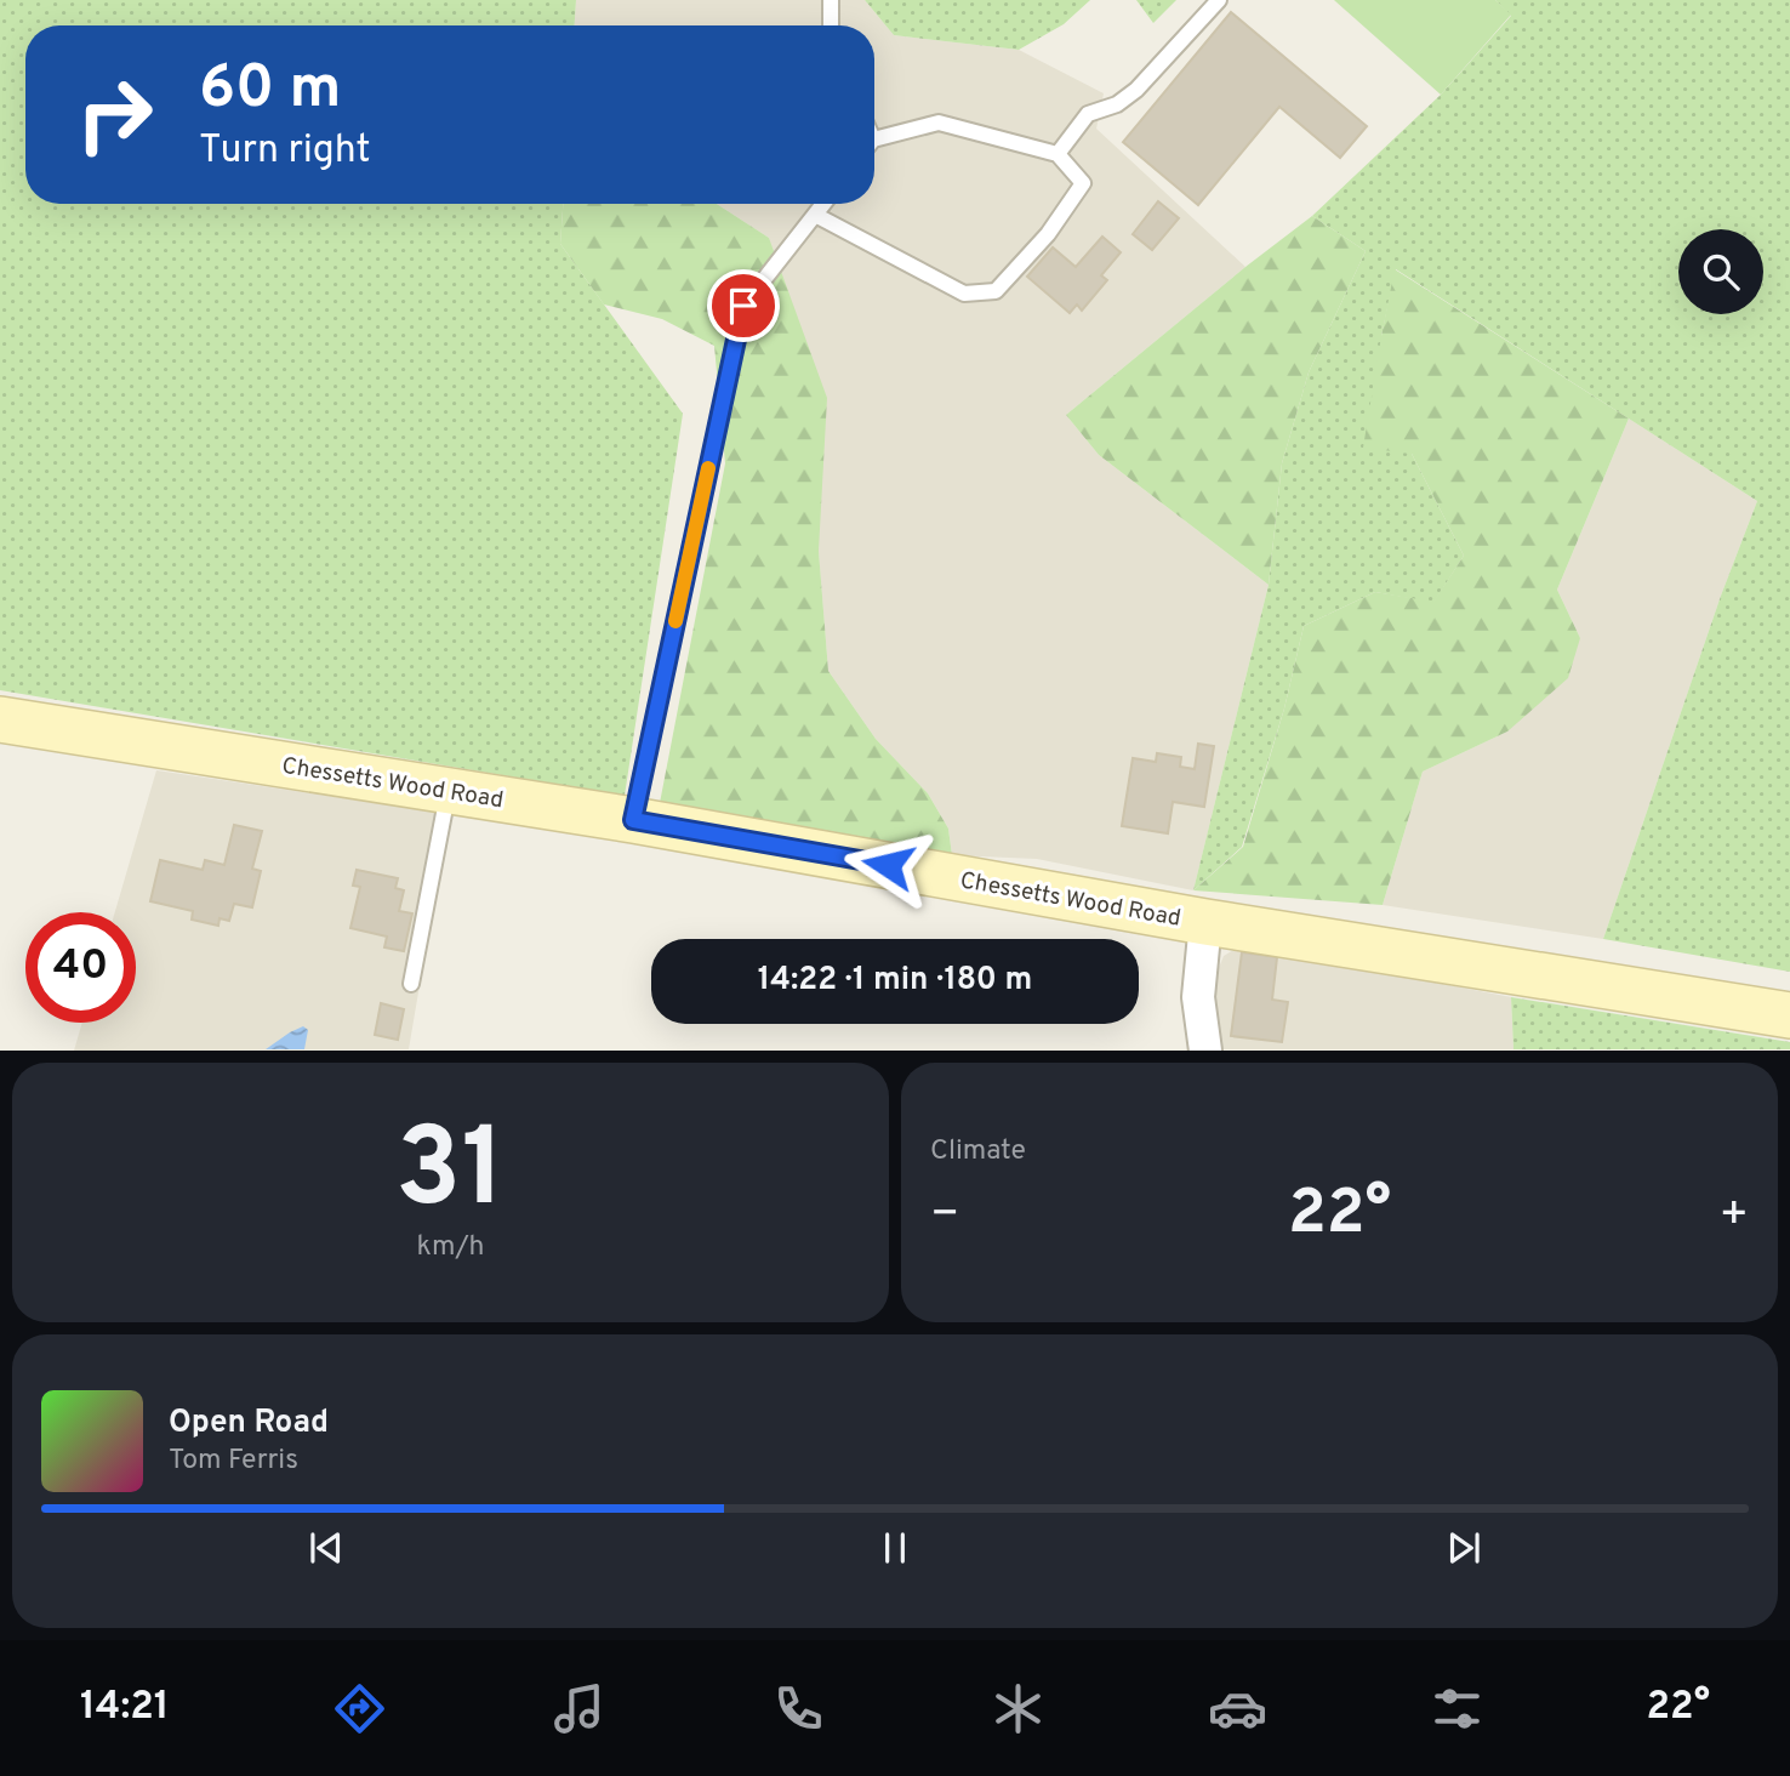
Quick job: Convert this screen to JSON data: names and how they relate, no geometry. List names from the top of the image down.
{
  "streets": {
    "street": ["Chessetts Wood Road"]
  },
  "page": {
    "turn": ["60 m", "Turn right"],
    "limit": "40",
    "trip": "14:22 · 1 min · 180 m",
    "tile": [
      ["31", "km/h"],
      "Climate"
    ],
    "heat": ["−", "22°", "+"],
    "song": ["Open Road", "Tom Ferris"],
    "tabs": ["14:21", "22°"]
  }
}
